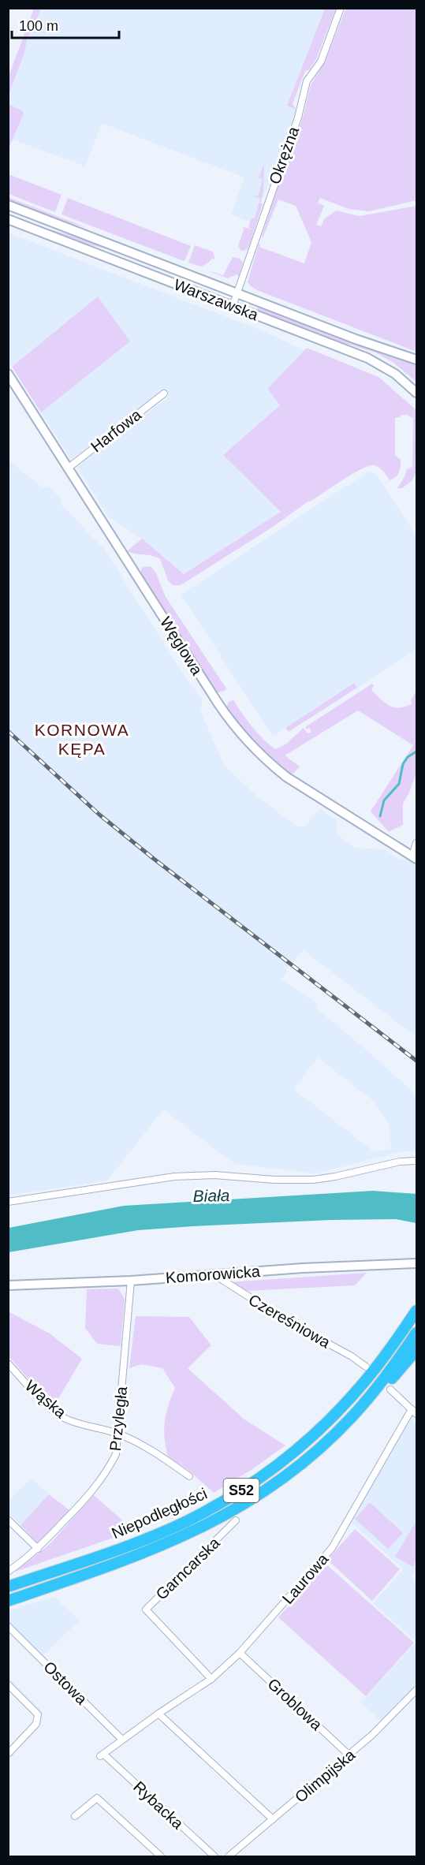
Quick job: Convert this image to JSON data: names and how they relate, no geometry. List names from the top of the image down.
{
  "streets": {
    "highway": ["S52", "Niepodległości"],
    "street": [
      "Okrężna",
      "Warszawska",
      "Harfowa",
      "Węglowa",
      "Komorowicka",
      "Czereśniowa",
      "Wąska",
      "Przyległa",
      "Garncarska",
      "Laurowa",
      "Ostowa",
      "Groblowa",
      "Olimpijska",
      "Rybacka"
    ]
  },
  "crossings": [
    ["Okrężna", "Warszawska"],
    ["Harfowa", "Węglowa"],
    ["Komorowicka", "Czereśniowa"],
    ["Komorowicka", "Przyległa"],
    ["Wąska", "Przyległa"],
    ["Garncarska", "Laurowa"],
    ["Laurowa", "Ostowa"],
    ["Laurowa", "Groblowa"],
    ["Laurowa", "Rybacka"],
    ["Groblowa", "Olimpijska"]
  ],
  "districts": ["KORNOWA KĘPA"],
  "water": ["Biała"],
  "scale_bar": "100 m"
}
